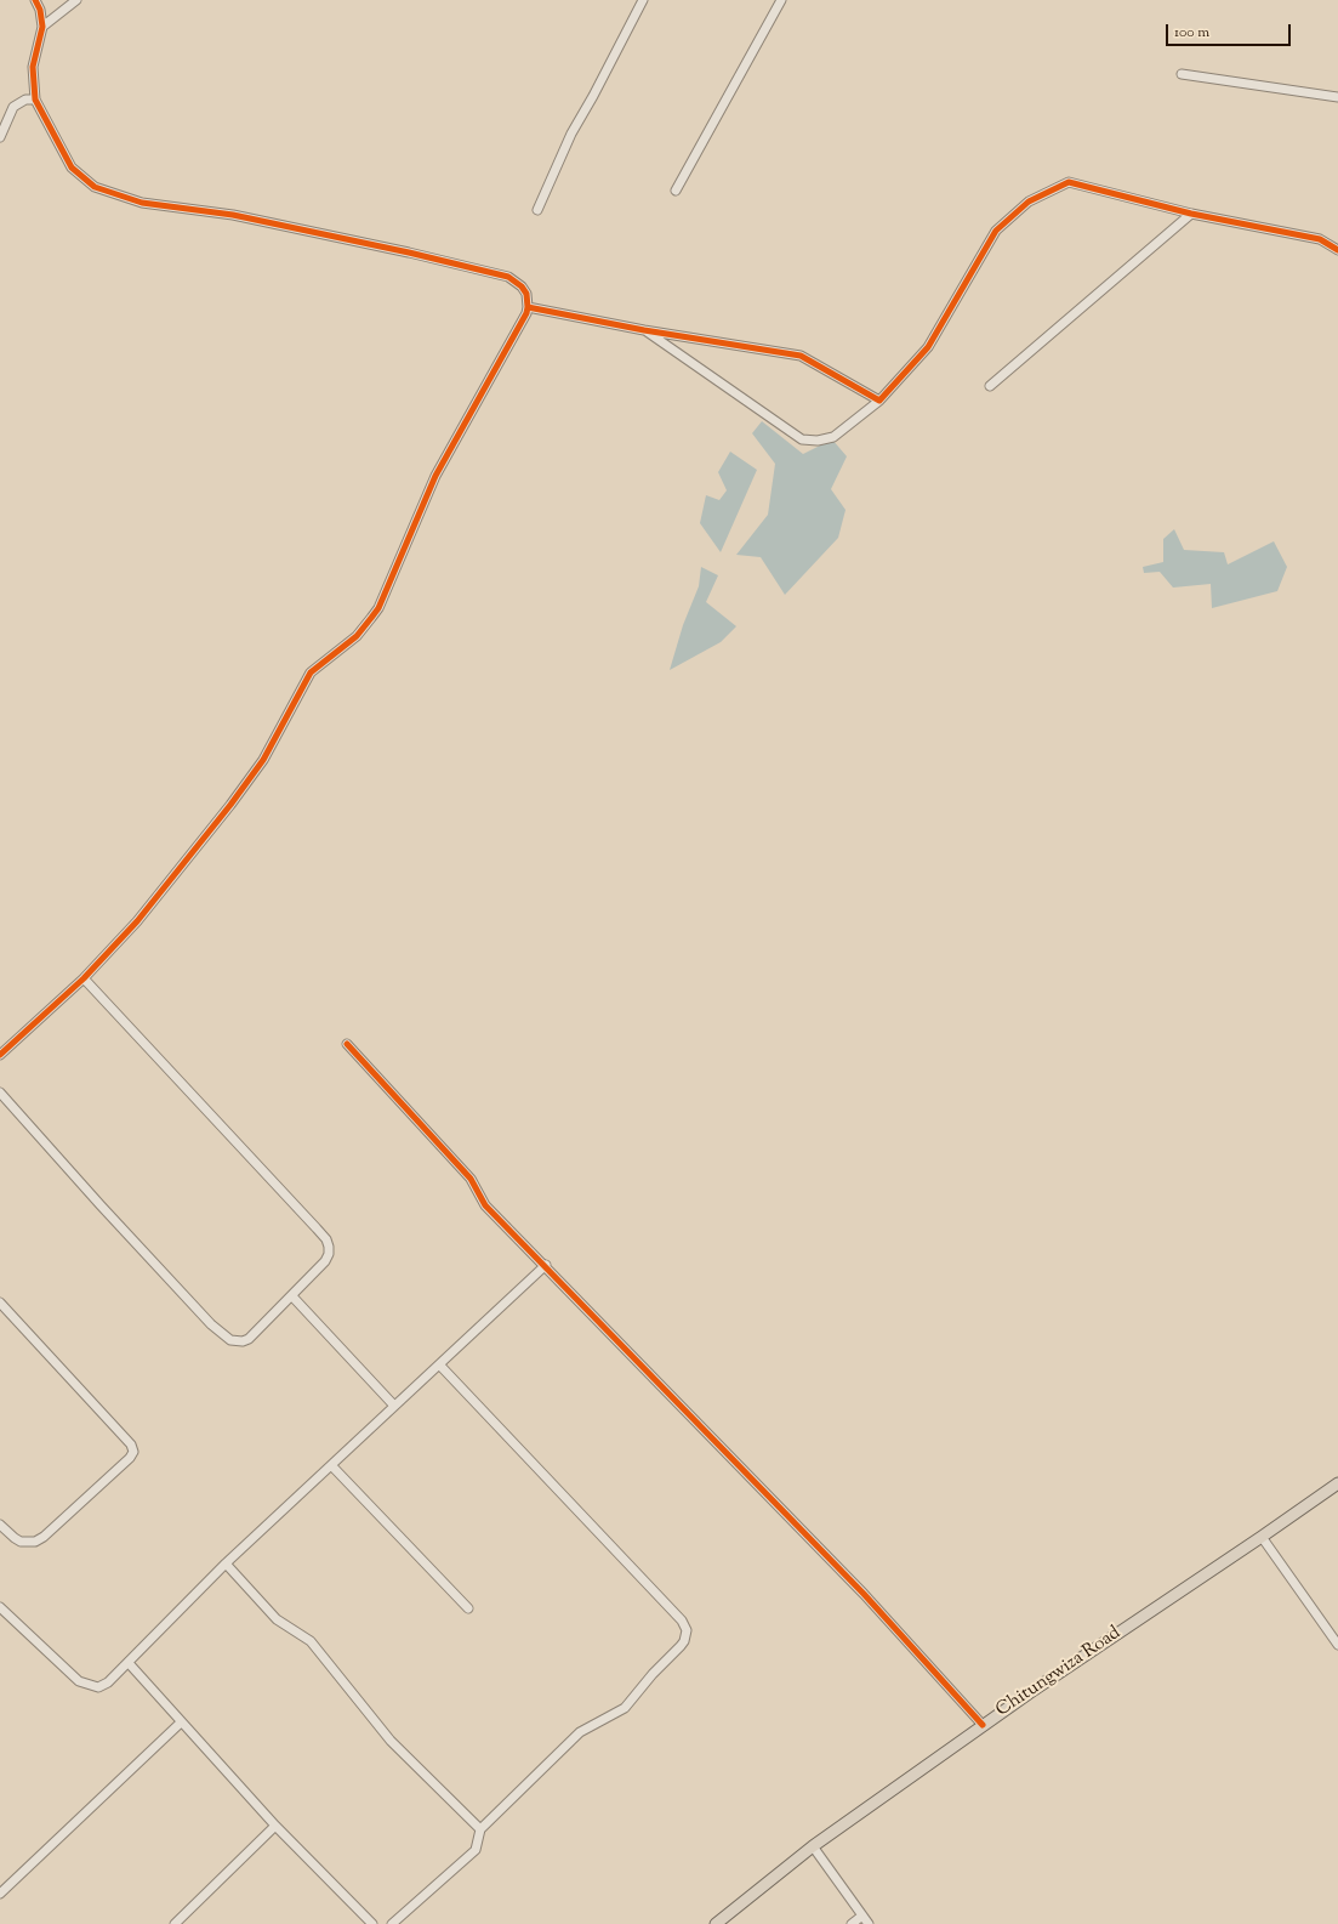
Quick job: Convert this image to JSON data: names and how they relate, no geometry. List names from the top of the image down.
{
  "streets": {
    "main road": ["Chitungwiza Road"]
  },
  "scale_bar": "100 m"
}
